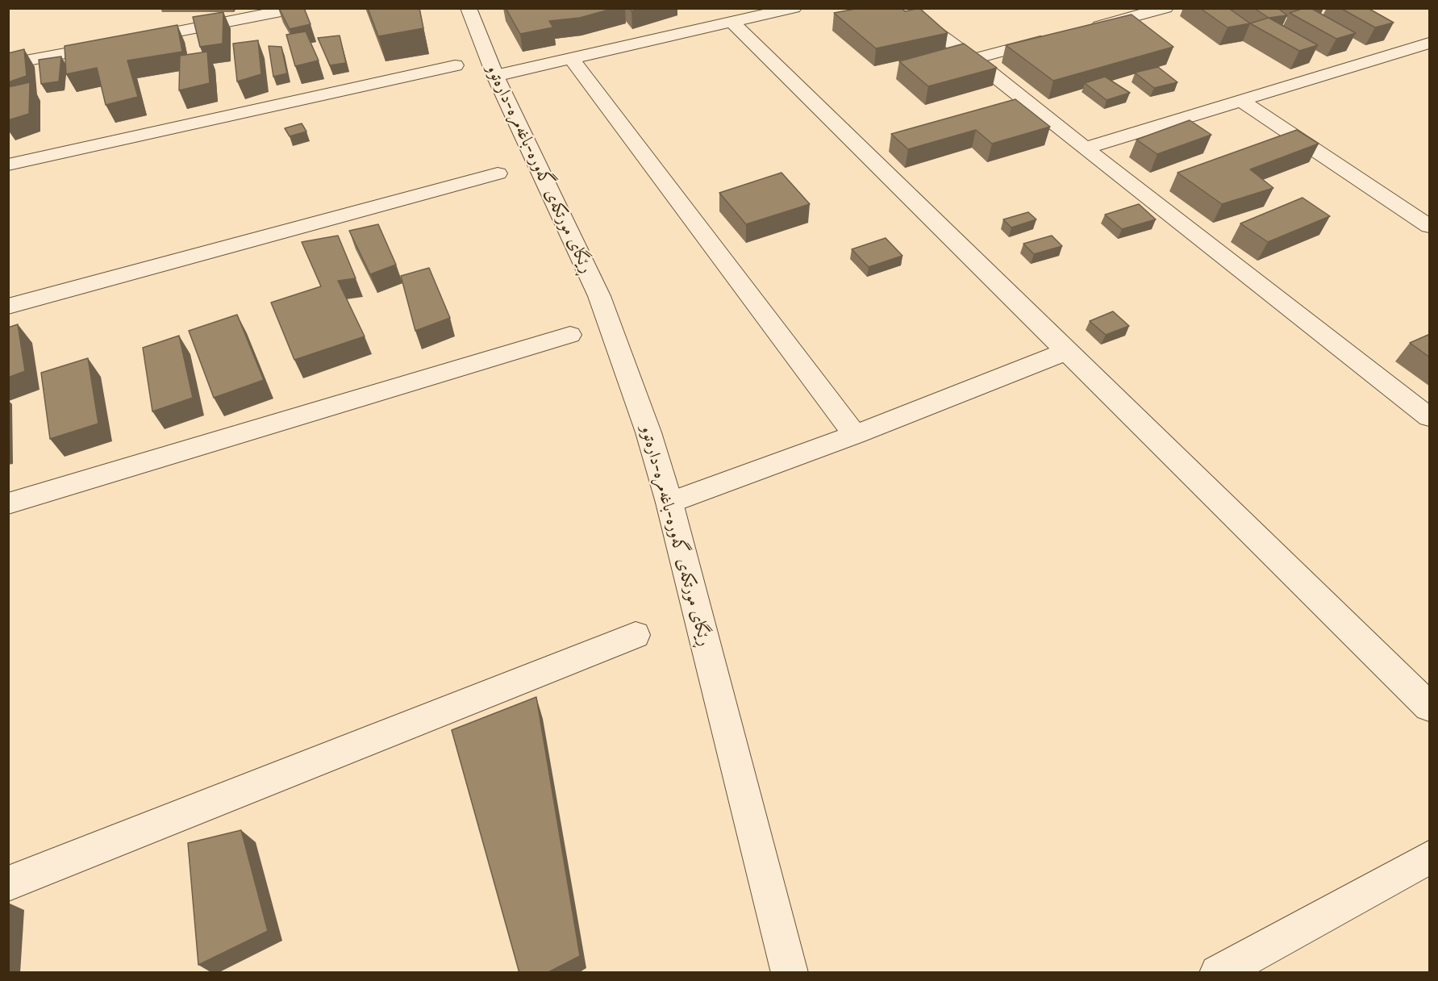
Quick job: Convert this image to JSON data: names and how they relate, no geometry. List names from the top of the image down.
{
  "streets": {
    "street": ["ڕێگای مورتکەی گەورە-باغەمرە-دارەتوو"]
  }
}
